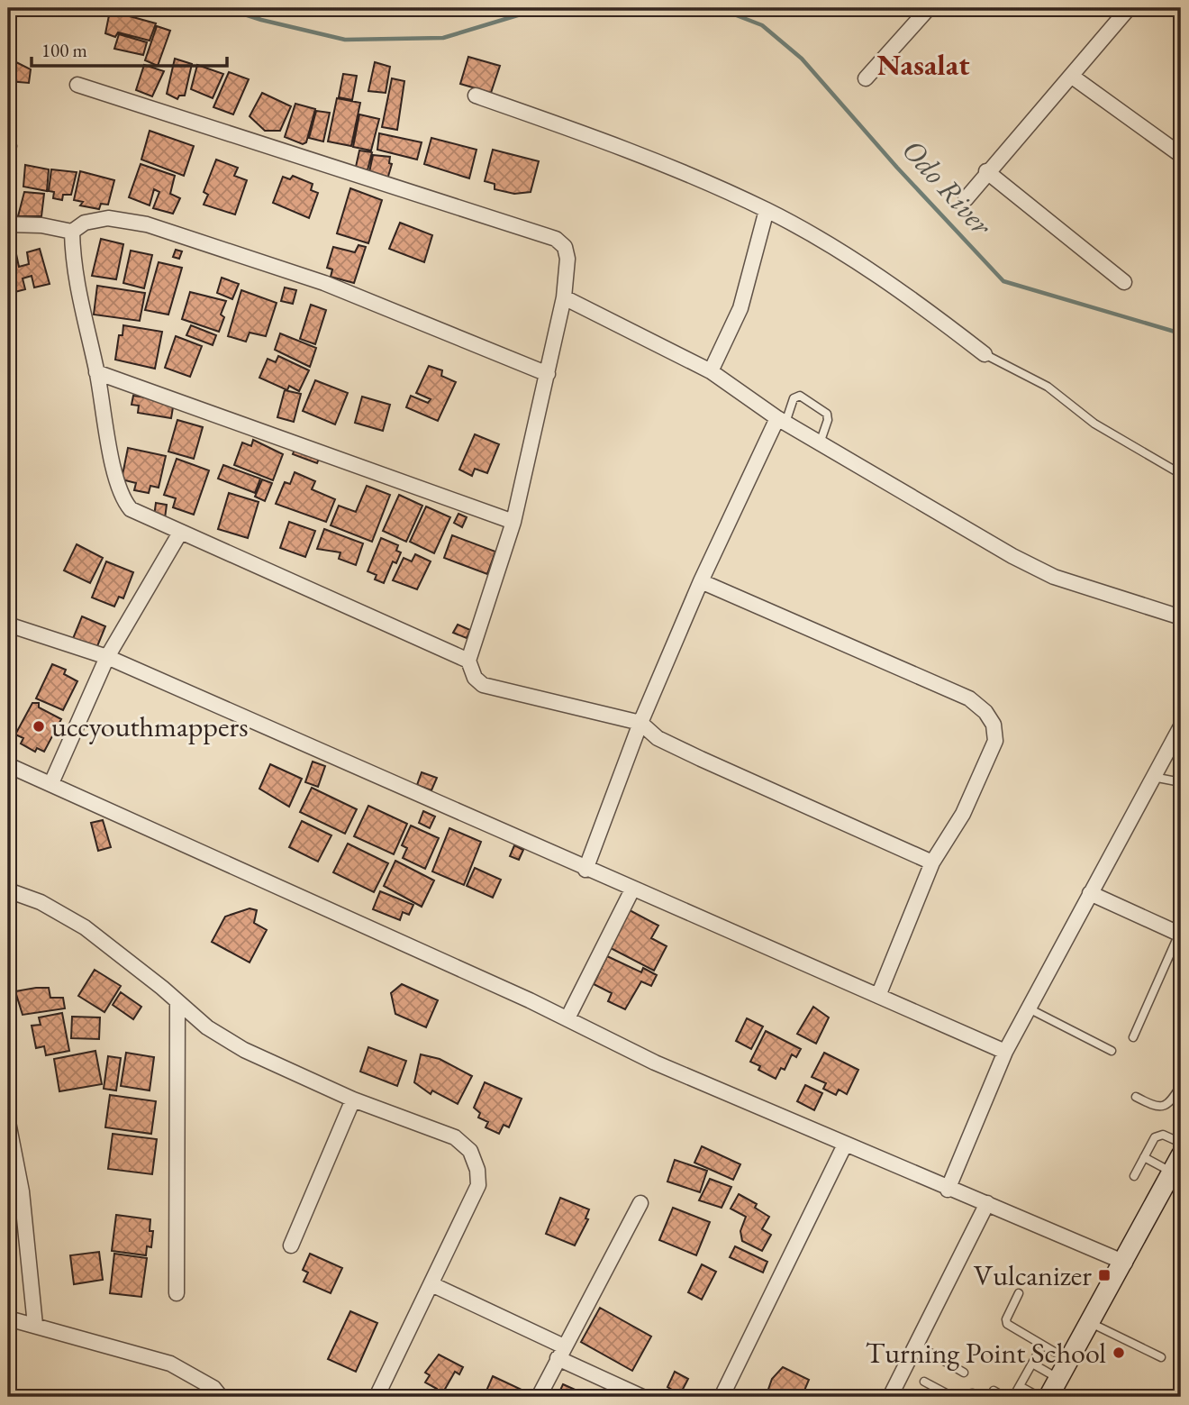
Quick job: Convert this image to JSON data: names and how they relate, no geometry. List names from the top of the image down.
{
  "districts": ["Nasalat"],
  "water": ["Odo River"],
  "places": {
    "other": ["uccyouthmappers", "Turning Point School"],
    "transit": ["Vulcanizer"]
  },
  "scale_bar": "100 m"
}
